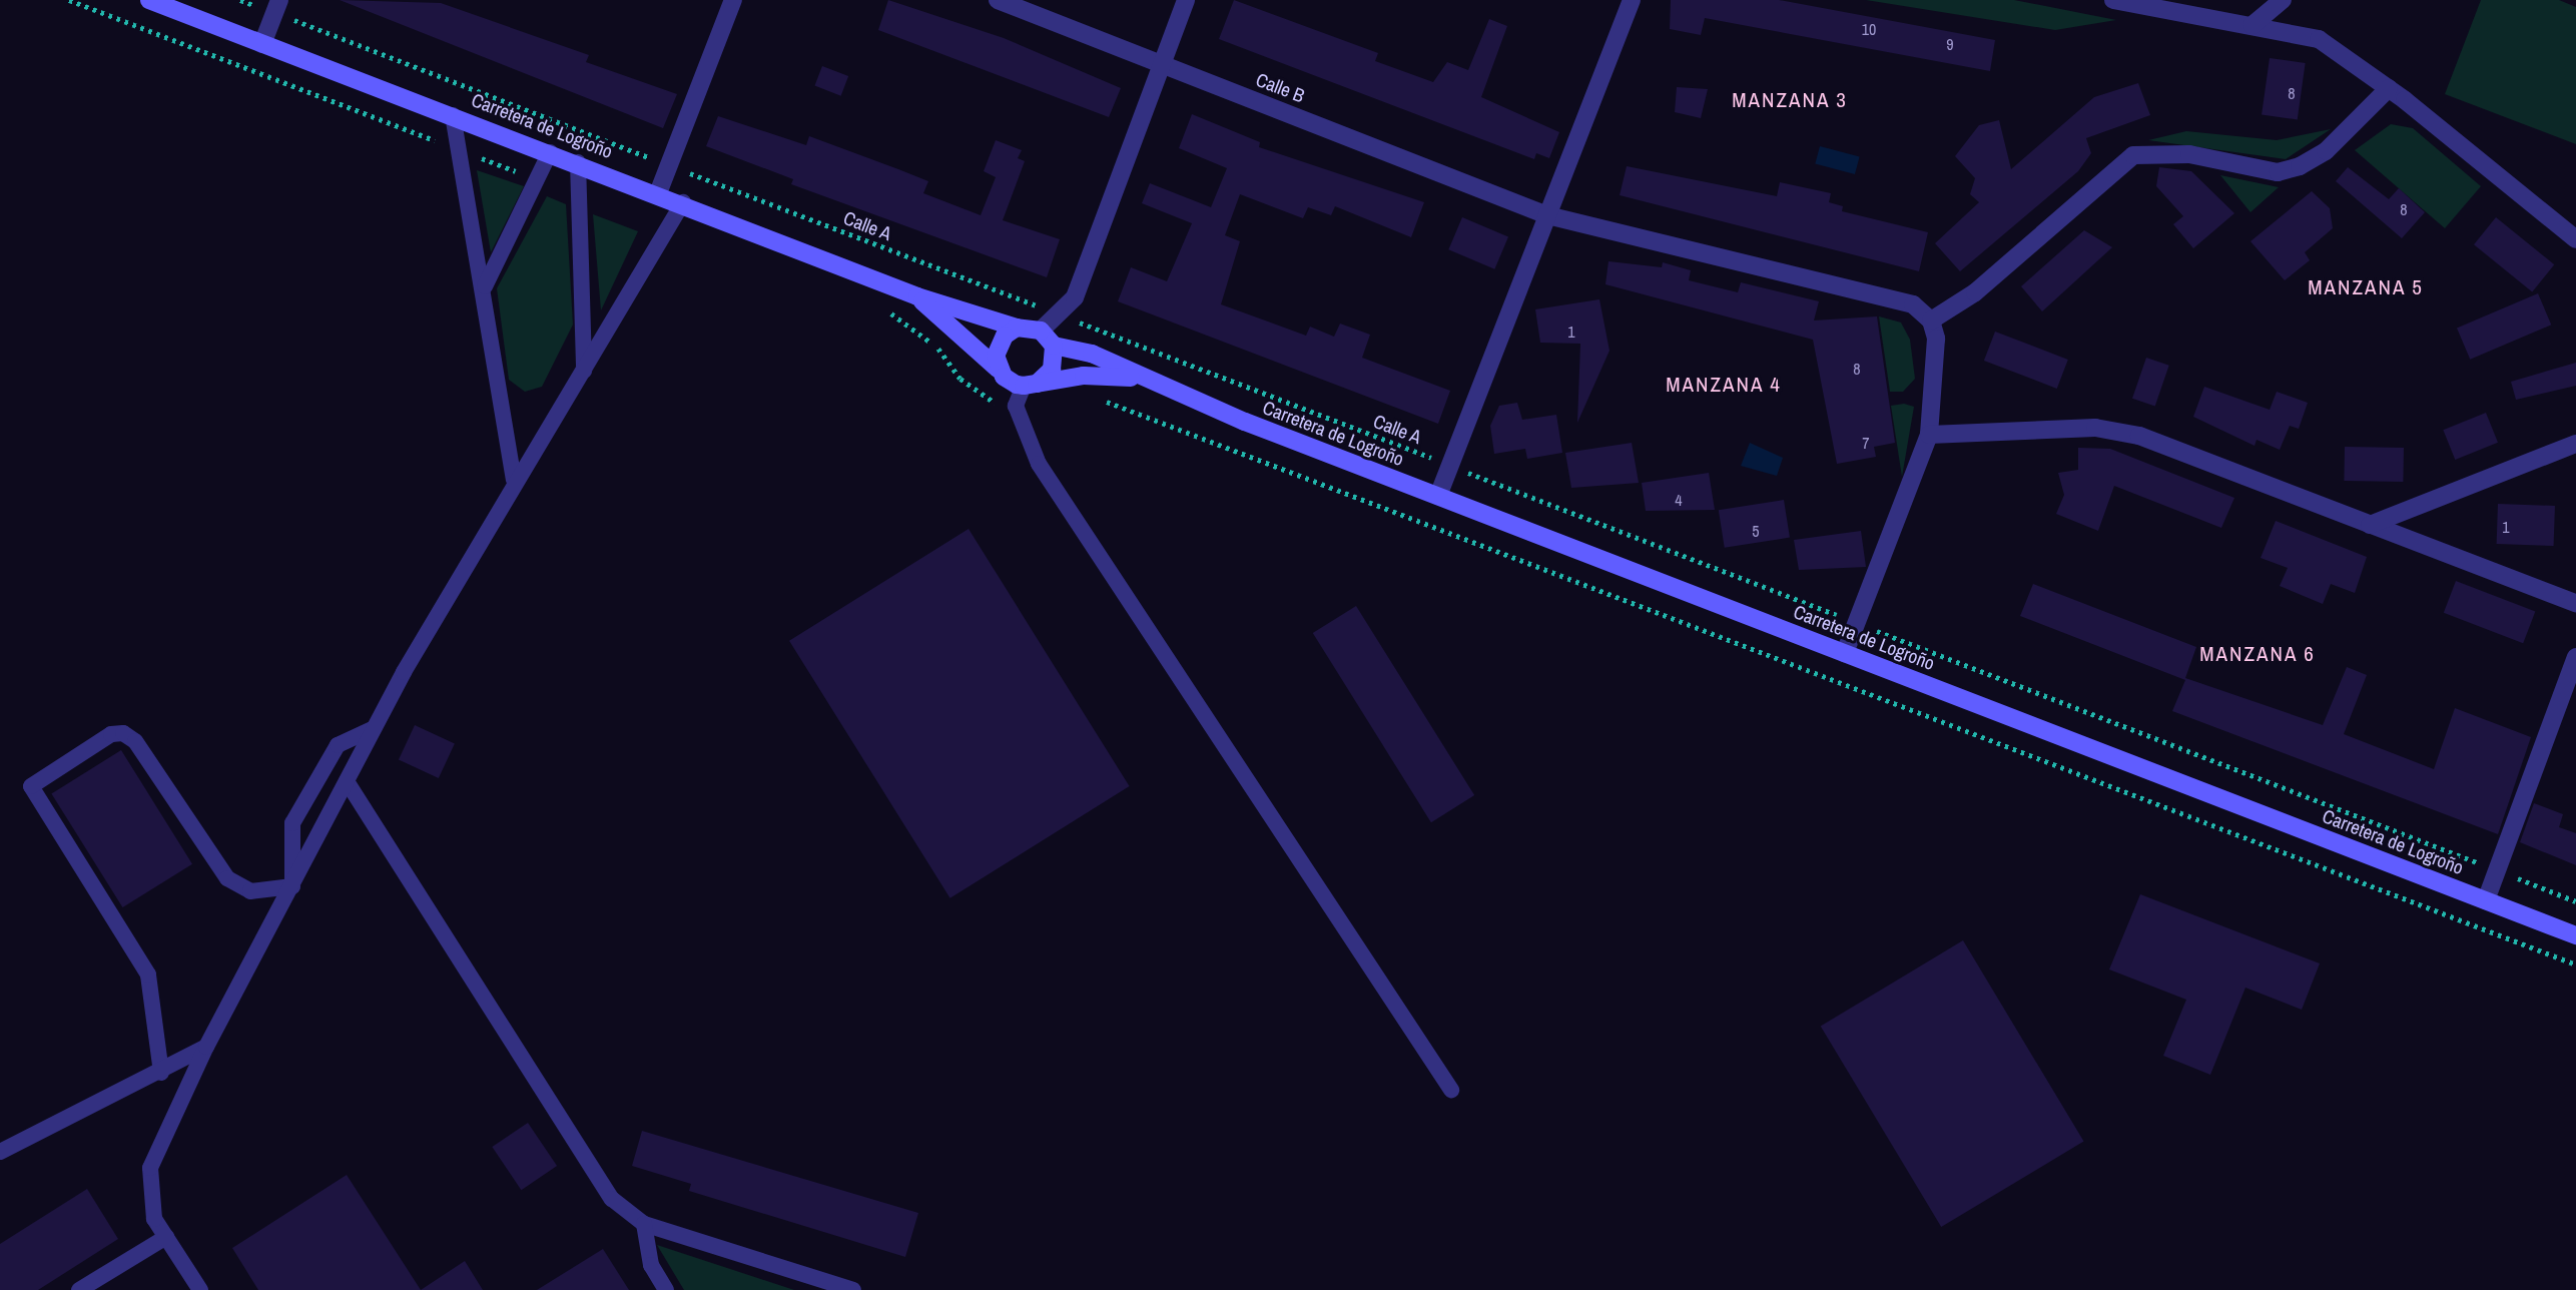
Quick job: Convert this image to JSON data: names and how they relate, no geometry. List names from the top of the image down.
{
  "streets": {
    "main road": ["Carretera de Logroño"],
    "street": ["Calle B"],
    "path": ["Calle A"]
  },
  "districts": [
    "MANZANA 3",
    "MANZANA 5",
    "MANZANA 4",
    "MANZANA 6"
  ],
  "house_numbers": [
    "10",
    "9",
    "8",
    "8",
    "1",
    "8",
    "7",
    "4",
    "1",
    "5"
  ]
}
